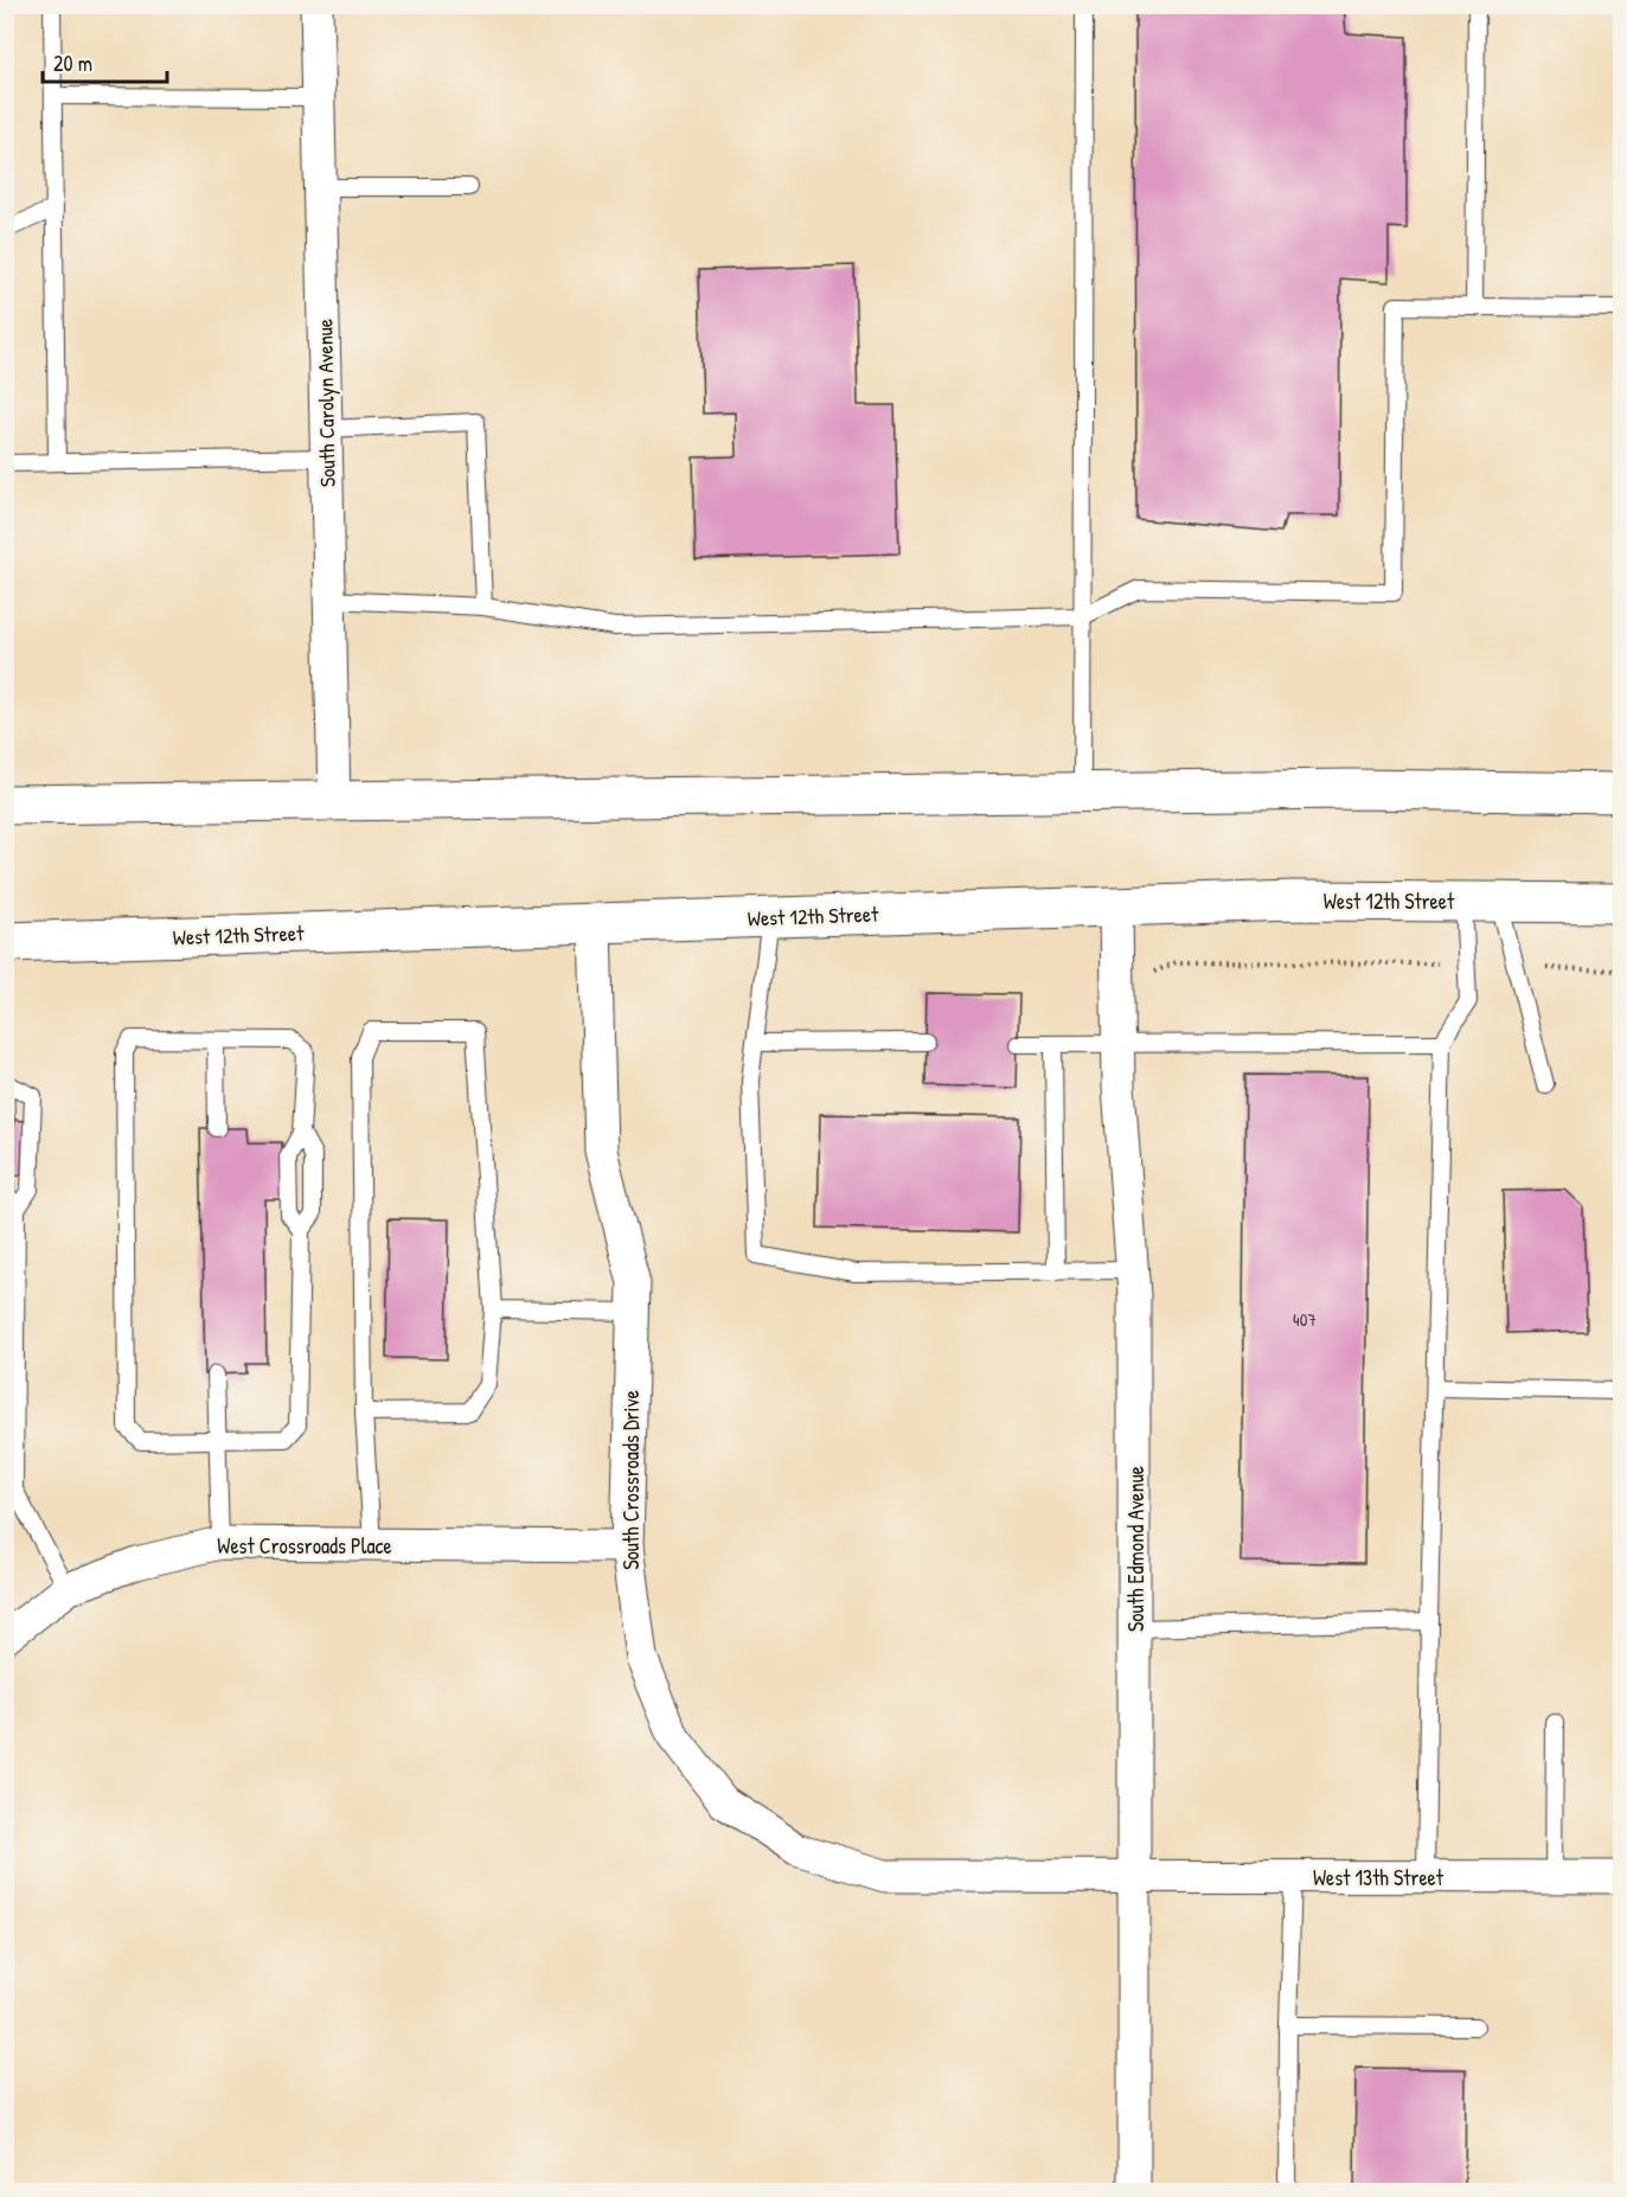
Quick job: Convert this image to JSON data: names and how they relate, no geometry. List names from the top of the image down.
{
  "streets": {
    "main road": ["West 12th Street"],
    "street": [
      "South Carolyn Avenue",
      "South Crossroads Drive",
      "West Crossroads Place",
      "South Edmond Avenue",
      "West 13th Street"
    ]
  },
  "crossings": [
    ["West 12th Street", "South Crossroads Drive"],
    ["West 12th Street", "South Edmond Avenue"],
    ["South Crossroads Drive", "West Crossroads Place"],
    ["South Crossroads Drive", "South Edmond Avenue"],
    ["South Crossroads Drive", "West 13th Street"],
    ["South Edmond Avenue", "West 13th Street"]
  ],
  "house_numbers": ["407"],
  "scale_bar": "20 m"
}
